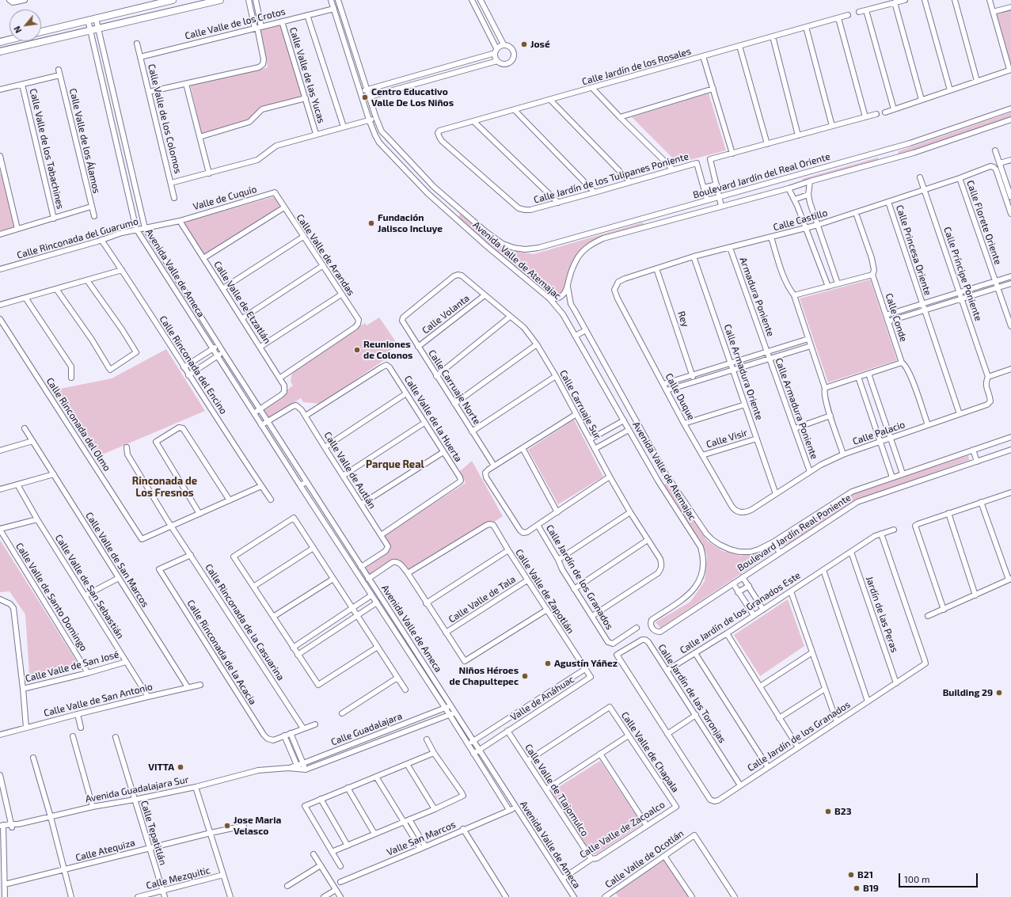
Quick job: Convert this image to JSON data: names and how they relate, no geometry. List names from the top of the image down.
{
  "streets": {
    "street": [
      "Calle Valle de los Crotos",
      "Calle Jardín de los Rosales",
      "Calle Valle de las Yucas",
      "Calle Valle de los Colomos",
      "Calle Valle de los Álamos",
      "Calle Valle de los Tabachines",
      "Boulevard Jardín del Real Oriente",
      "Calle Jardín de los Tulipanes Poniente",
      "Valle de Cuquío",
      "Calle Castillo",
      "Calle Florete Oriente",
      "Calle Rinconada del Guarumo",
      "Calle Princesa Oriente",
      "Calle Valle de Arandas",
      "Avenida Valle de Atemajac",
      "Avenida Valle de Ameca",
      "Calle Príncipe Poniente",
      "Armadura Poniente",
      "Calle Valle de Etzatlán",
      "Calle Volanta",
      "Calle Conde",
      "Rey",
      "Calle Rinconada del Encino",
      "Calle Armadura Oriente",
      "Calle Carruaje Norte",
      "Calle Duque",
      "Calle Carruaje Sur",
      "Calle Armadura Poniente",
      "Calle Valle de la Huerta",
      "Calle Rinconada del Olmo",
      "Calle Palacio",
      "Calle Visir",
      "Calle Valle de Autlán",
      "Boulevard Jardín Real Poniente",
      "Calle Valle de San Marcos",
      "Calle Jardín de los Granados",
      "Calle Valle de San Sebastián",
      "Calle Valle de Zapotlán",
      "Calle Valle de Santo Domingo",
      "Calle Valle de Tala",
      "Calle Jardín de los Granados Este",
      "Jardín de las Peras",
      "Calle Rinconada de la Casuarina",
      "Calle Rinconada de la Acacia",
      "Calle Valle de San José",
      "Calle Jardín de las Toronjas",
      "Valle de Anáhuac",
      "Calle Valle de San Antonio",
      "Calle Guadalajara",
      "Calle Valle de Chapala",
      "Avenida Guadalajara Sur",
      "Calle Valle de Tlajomulco",
      "Calle Valle de Zacoalco",
      "Calle Tepatitlán",
      "Valle San Marcos",
      "Calle Atequiza",
      "Calle Valle de Ocotlán",
      "Calle Mezquitic"
    ]
  },
  "crossings": [
    ["Calle Valle de los Crotos", "Calle Valle de las Yucas"],
    ["Calle Valle de los Crotos", "Calle Valle de los Colomos"],
    ["Calle Valle de los Crotos", "Avenida Valle de Atemajac"],
    ["Calle Jardín de los Rosales", "Calle Jardín de los Tulipanes Poniente"],
    ["Boulevard Jardín del Real Oriente", "Avenida Valle de Atemajac"],
    ["Valle de Cuquío", "Calle Rinconada del Guarumo"],
    ["Valle de Cuquío", "Calle Valle de Arandas"],
    ["Valle de Cuquío", "Calle Valle de Etzatlán"],
    ["Calle Castillo", "Calle Florete Oriente"],
    ["Calle Castillo", "Calle Princesa Oriente"],
    ["Calle Castillo", "Calle Príncipe Poniente"],
    ["Calle Castillo", "Armadura Poniente"],
    ["Calle Castillo", "Calle Conde"],
    ["Calle Castillo", "Rey"],
    ["Calle Castillo", "Calle Armadura Oriente"],
    ["Calle Castillo", "Calle Duque"],
    ["Calle Rinconada del Guarumo", "Avenida Valle de Ameca"],
    ["Calle Rinconada del Guarumo", "Calle Valle de Etzatlán"],
    ["Calle Rinconada del Guarumo", "Calle Rinconada del Encino"],
    ["Calle Princesa Oriente", "Calle Palacio"],
    ["Calle Valle de Arandas", "Calle Valle de Etzatlán"],
    ["Avenida Valle de Atemajac", "Boulevard Jardín Real Poniente"],
    ["Avenida Valle de Ameca", "Calle Valle de Etzatlán"],
    ["Avenida Valle de Ameca", "Calle Valle de Autlán"],
    ["Avenida Valle de Ameca", "Valle de Anáhuac"],
    ["Avenida Valle de Ameca", "Calle Guadalajara"],
    ["Avenida Valle de Ameca", "Calle Valle de Zacoalco"],
    ["Avenida Valle de Ameca", "Valle San Marcos"],
    ["Calle Príncipe Poniente", "Calle Palacio"],
    ["Armadura Poniente", "Calle Armadura Poniente"],
    ["Calle Volanta", "Calle Carruaje Norte"],
    ["Calle Volanta", "Calle Carruaje Sur"],
    ["Calle Conde", "Calle Palacio"],
    ["Calle Armadura Oriente", "Calle Palacio"],
    ["Calle Armadura Oriente", "Calle Visir"],
    ["Calle Carruaje Norte", "Calle Carruaje Sur"],
    ["Calle Duque", "Calle Palacio"],
    ["Calle Duque", "Calle Visir"],
    ["Calle Carruaje Sur", "Calle Jardín de los Granados"],
    ["Calle Armadura Poniente", "Calle Palacio"],
    ["Calle Valle de la Huerta", "Calle Valle de Autlán"],
    ["Calle Rinconada del Olmo", "Calle Rinconada de la Casuarina"],
    ["Calle Valle de San Marcos", "Calle Valle de San Antonio"],
    ["Calle Jardín de los Granados", "Calle Jardín de los Granados Este"],
    ["Calle Jardín de los Granados", "Jardín de las Peras"],
    ["Calle Jardín de los Granados", "Calle Jardín de las Toronjas"],
    ["Calle Valle de San Sebastián", "Calle Valle de San José"],
    ["Calle Valle de San Sebastián", "Calle Valle de San Antonio"],
    ["Calle Valle de Zapotlán", "Calle Valle de Tala"],
    ["Calle Valle de Zapotlán", "Valle de Anáhuac"],
    ["Calle Valle de Santo Domingo", "Calle Valle de San José"],
    ["Calle Jardín de los Granados Este", "Jardín de las Peras"],
    ["Calle Jardín de los Granados Este", "Calle Jardín de las Toronjas"],
    ["Calle Rinconada de la Casuarina", "Calle Rinconada de la Acacia"],
    ["Valle de Anáhuac", "Calle Valle de Tlajomulco"],
    ["Calle Guadalajara", "Avenida Guadalajara Sur"],
    ["Calle Valle de Chapala", "Calle Valle de Tlajomulco"],
    ["Calle Valle de Chapala", "Calle Valle de Zacoalco"],
    ["Avenida Guadalajara Sur", "Calle Tepatitlán"],
    ["Calle Valle de Tlajomulco", "Calle Valle de Zacoalco"],
    ["Calle Tepatitlán", "Calle Atequiza"],
    ["Calle Tepatitlán", "Calle Mezquitic"]
  ],
  "districts": ["Parque Real", "Rinconada de Los Fresnos"],
  "places": [
    "José",
    "Centro Educativo Valle De Los Niños",
    "Fundación Jalisco Incluye",
    "Reuniones de Colonos",
    "Agustín Yáñez",
    "Niños Héroes de Chapultepec",
    "Building 29",
    "VITTA",
    "B23",
    "Jose Maria Velasco",
    "B21",
    "B19"
  ],
  "scale_bar": "100 m",
  "north": "bottom left"
}
